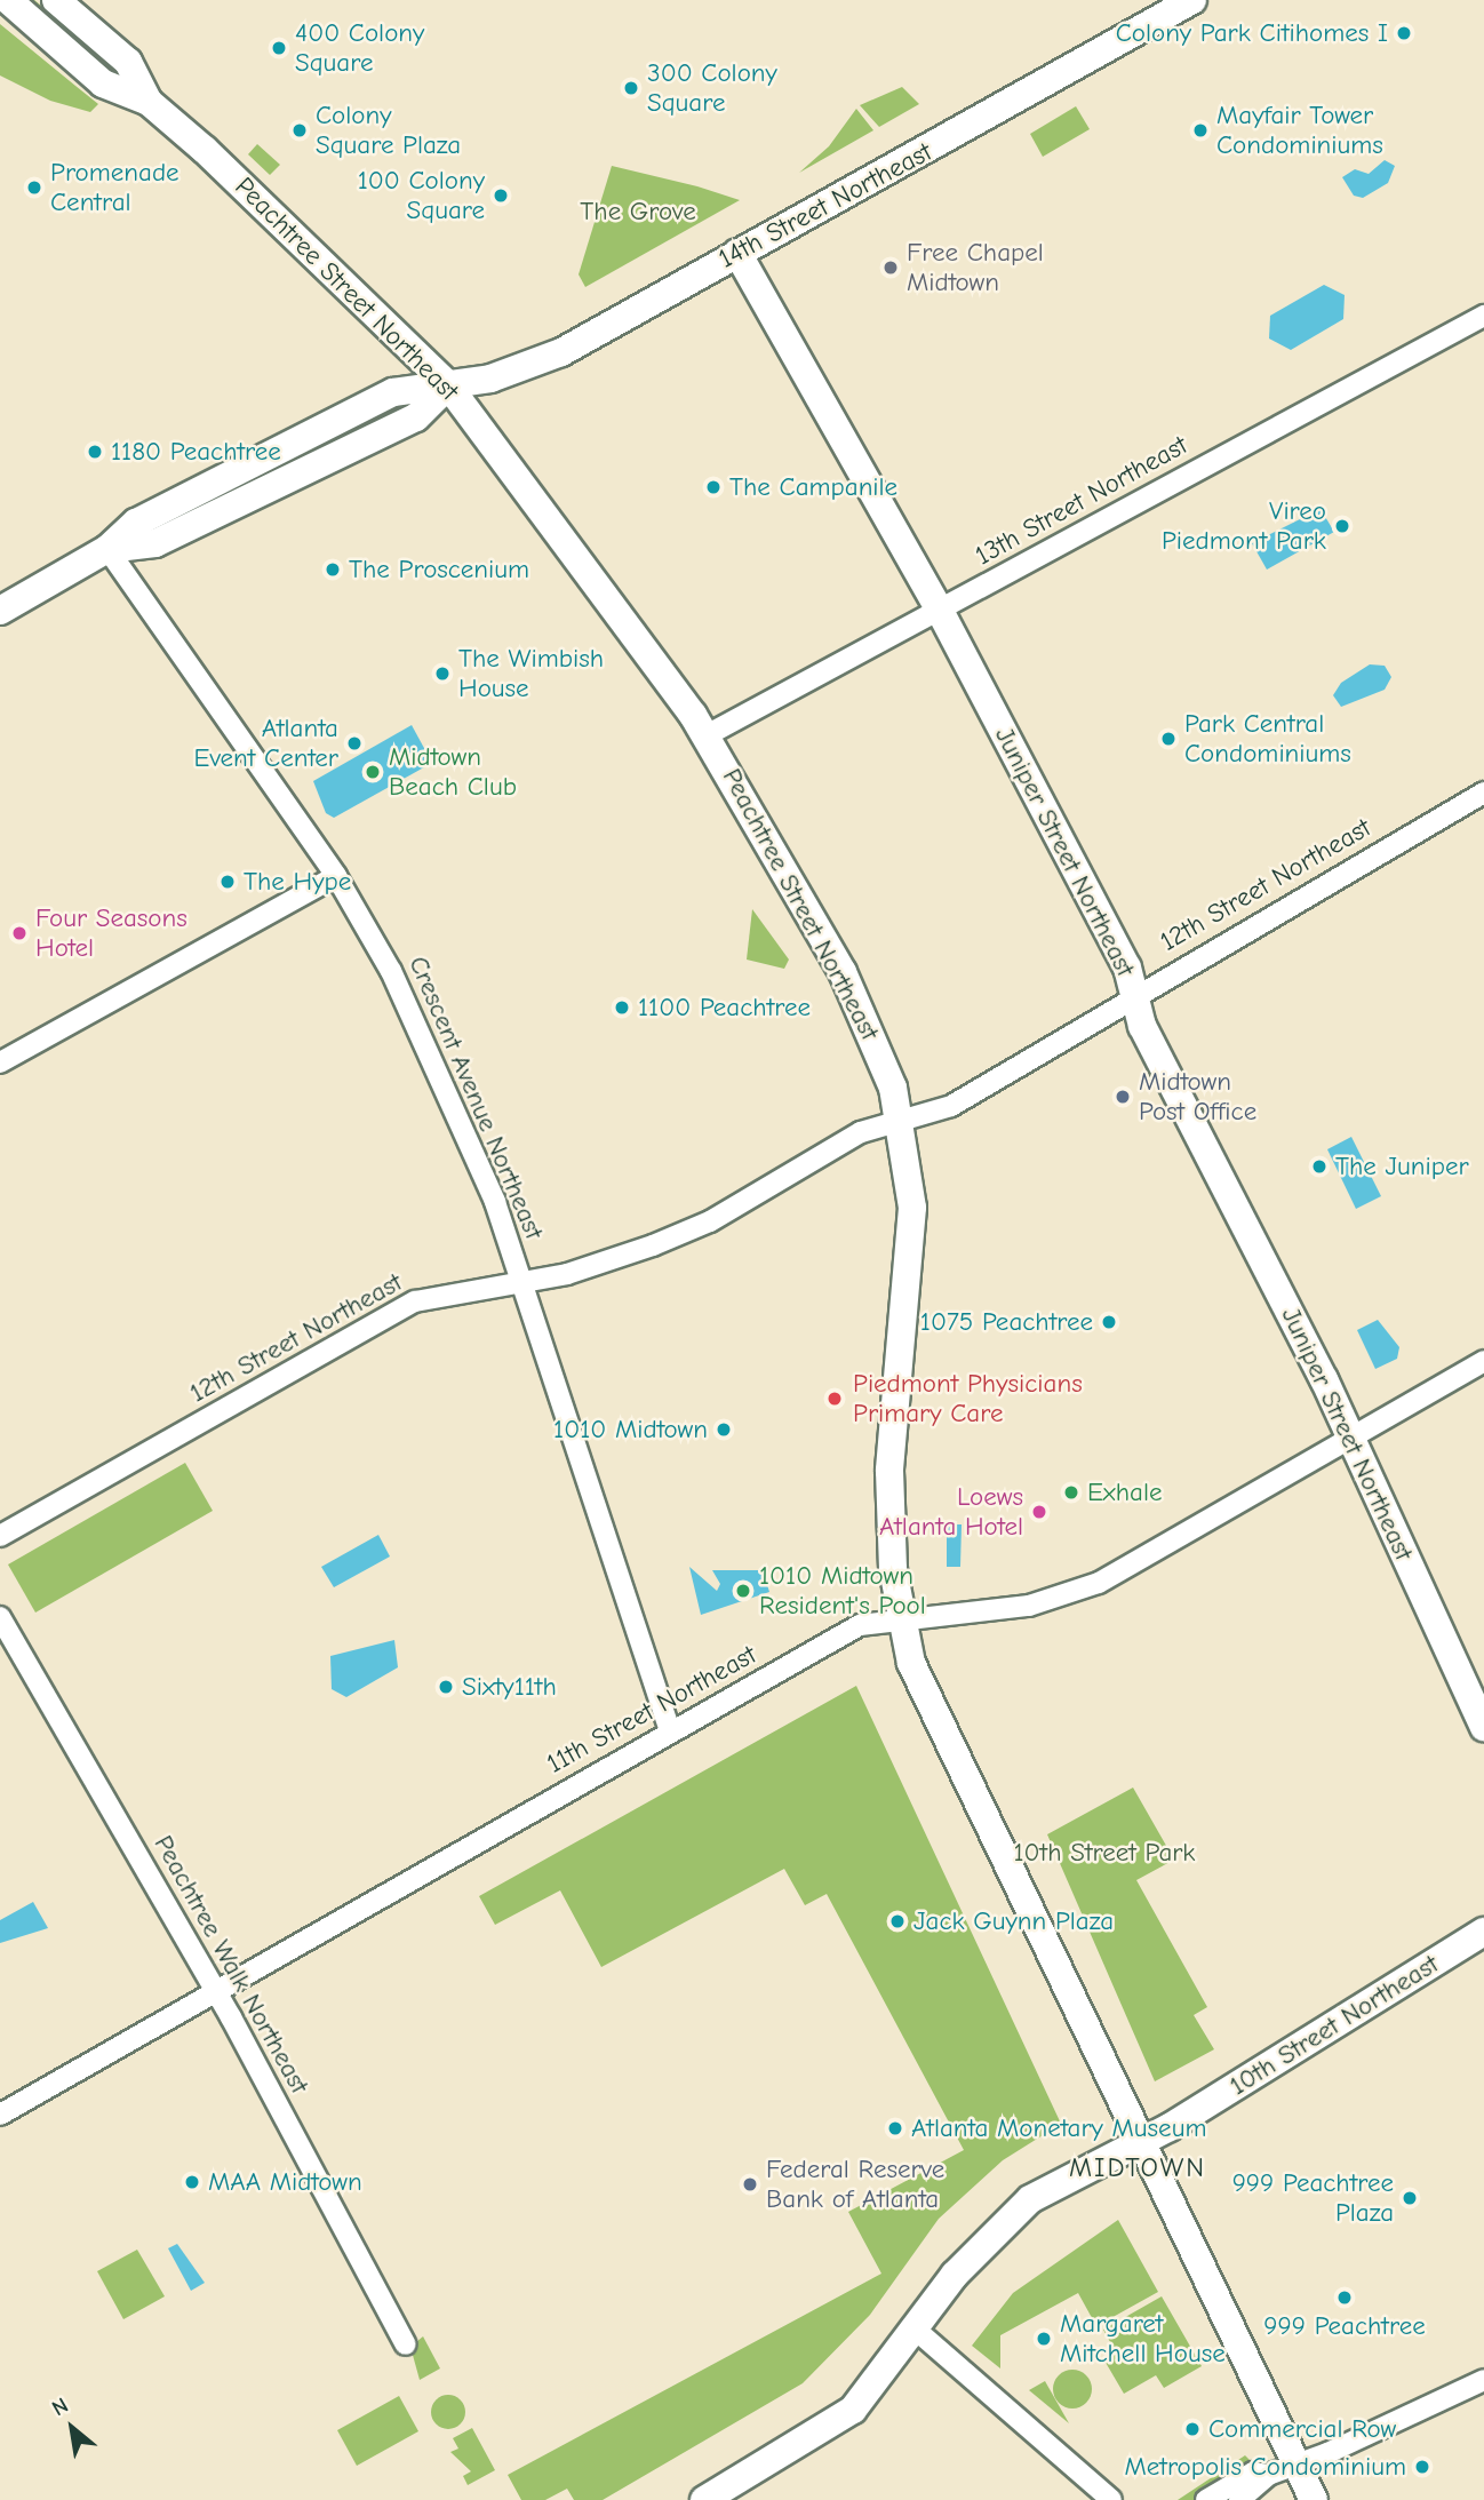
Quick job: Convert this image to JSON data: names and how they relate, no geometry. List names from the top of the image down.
{
  "streets": {
    "main road": [
      "14th Street Northeast",
      "Peachtree Street Northeast",
      "Juniper Street Northeast",
      "10th Street Northeast"
    ],
    "street": [
      "13th Street Northeast",
      "12th Street Northeast",
      "Crescent Avenue Northeast",
      "11th Street Northeast",
      "Peachtree Walk Northeast"
    ]
  },
  "crossings": [
    ["14th Street Northeast", "Peachtree Street Northeast"],
    ["14th Street Northeast", "Juniper Street Northeast"],
    ["14th Street Northeast", "Crescent Avenue Northeast"],
    ["Peachtree Street Northeast", "13th Street Northeast"],
    ["Peachtree Street Northeast", "12th Street Northeast"],
    ["Peachtree Street Northeast", "11th Street Northeast"],
    ["Peachtree Street Northeast", "10th Street Northeast"],
    ["13th Street Northeast", "Juniper Street Northeast"],
    ["Juniper Street Northeast", "12th Street Northeast"],
    ["Juniper Street Northeast", "11th Street Northeast"],
    ["12th Street Northeast", "Crescent Avenue Northeast"],
    ["Crescent Avenue Northeast", "11th Street Northeast"],
    ["11th Street Northeast", "Peachtree Walk Northeast"]
  ],
  "districts": ["MIDTOWN"],
  "parks": ["The Grove", "10th Street Park"],
  "places": [
    "Colony Park Citihomes I",
    "400 Colony Square",
    "300 Colony Square",
    "Colony Square Plaza",
    "Mayfair Tower Condominiums",
    "Promenade Central",
    "100 Colony Square",
    "Free Chapel Midtown",
    "1180 Peachtree",
    "The Campanile",
    "Vireo Piedmont Park",
    "The Proscenium",
    "The Wimbish House",
    "Park Central Condominiums",
    "Atlanta Event Center",
    "Midtown Beach Club",
    "The Hype",
    "Four Seasons Hotel",
    "1100 Peachtree",
    "Midtown Post Office",
    "The Juniper",
    "1075 Peachtree",
    "Piedmont Physicians Primary Care",
    "1010 Midtown",
    "Exhale",
    "Loews Atlanta Hotel",
    "1010 Midtown Resident's Pool",
    "Sixty11th",
    "Jack Guynn Plaza",
    "Atlanta Monetary Museum",
    "MAA Midtown",
    "Federal Reserve Bank of Atlanta",
    "999 Peachtree Plaza",
    "999 Peachtree",
    "Margaret Mitchell House",
    "Commercial Row",
    "Metropolis Condominium"
  ],
  "north": "top left"
}
